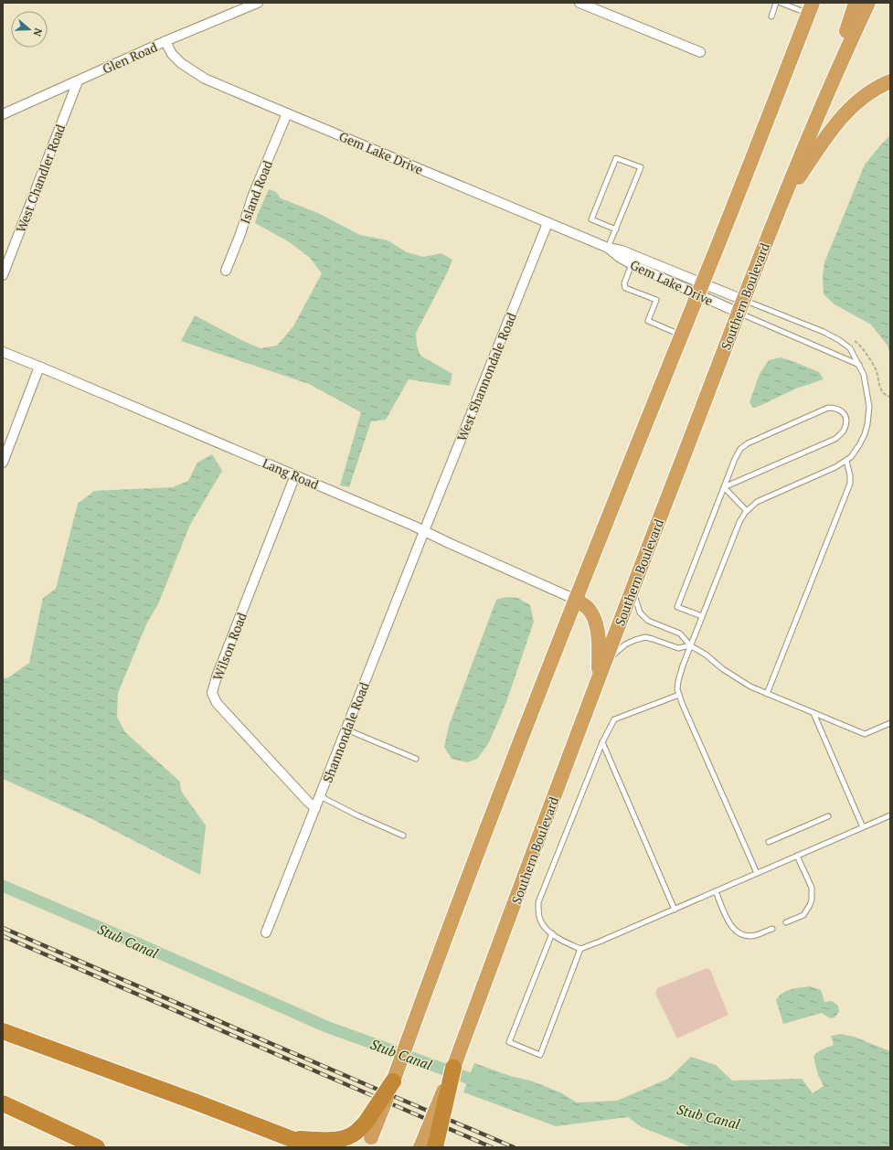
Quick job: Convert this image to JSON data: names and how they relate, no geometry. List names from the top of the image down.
{
  "streets": {
    "highway": ["Southern Boulevard"],
    "street": [
      "Glen Road",
      "Gem Lake Drive",
      "West Chandler Road",
      "Island Road",
      "West Shannondale Road",
      "Lang Road",
      "Wilson Road",
      "Shannondale Road"
    ]
  },
  "crossings": [
    ["Glen Road", "Gem Lake Drive"],
    ["Glen Road", "West Chandler Road"],
    ["Gem Lake Drive", "Island Road"],
    ["Gem Lake Drive", "Southern Boulevard"],
    ["Gem Lake Drive", "West Shannondale Road"],
    ["West Shannondale Road", "Lang Road"],
    ["West Shannondale Road", "Shannondale Road"],
    ["Lang Road", "Wilson Road"],
    ["Lang Road", "Shannondale Road"],
    ["Wilson Road", "Shannondale Road"]
  ],
  "water": ["Stub Canal"],
  "north": "right"
}
